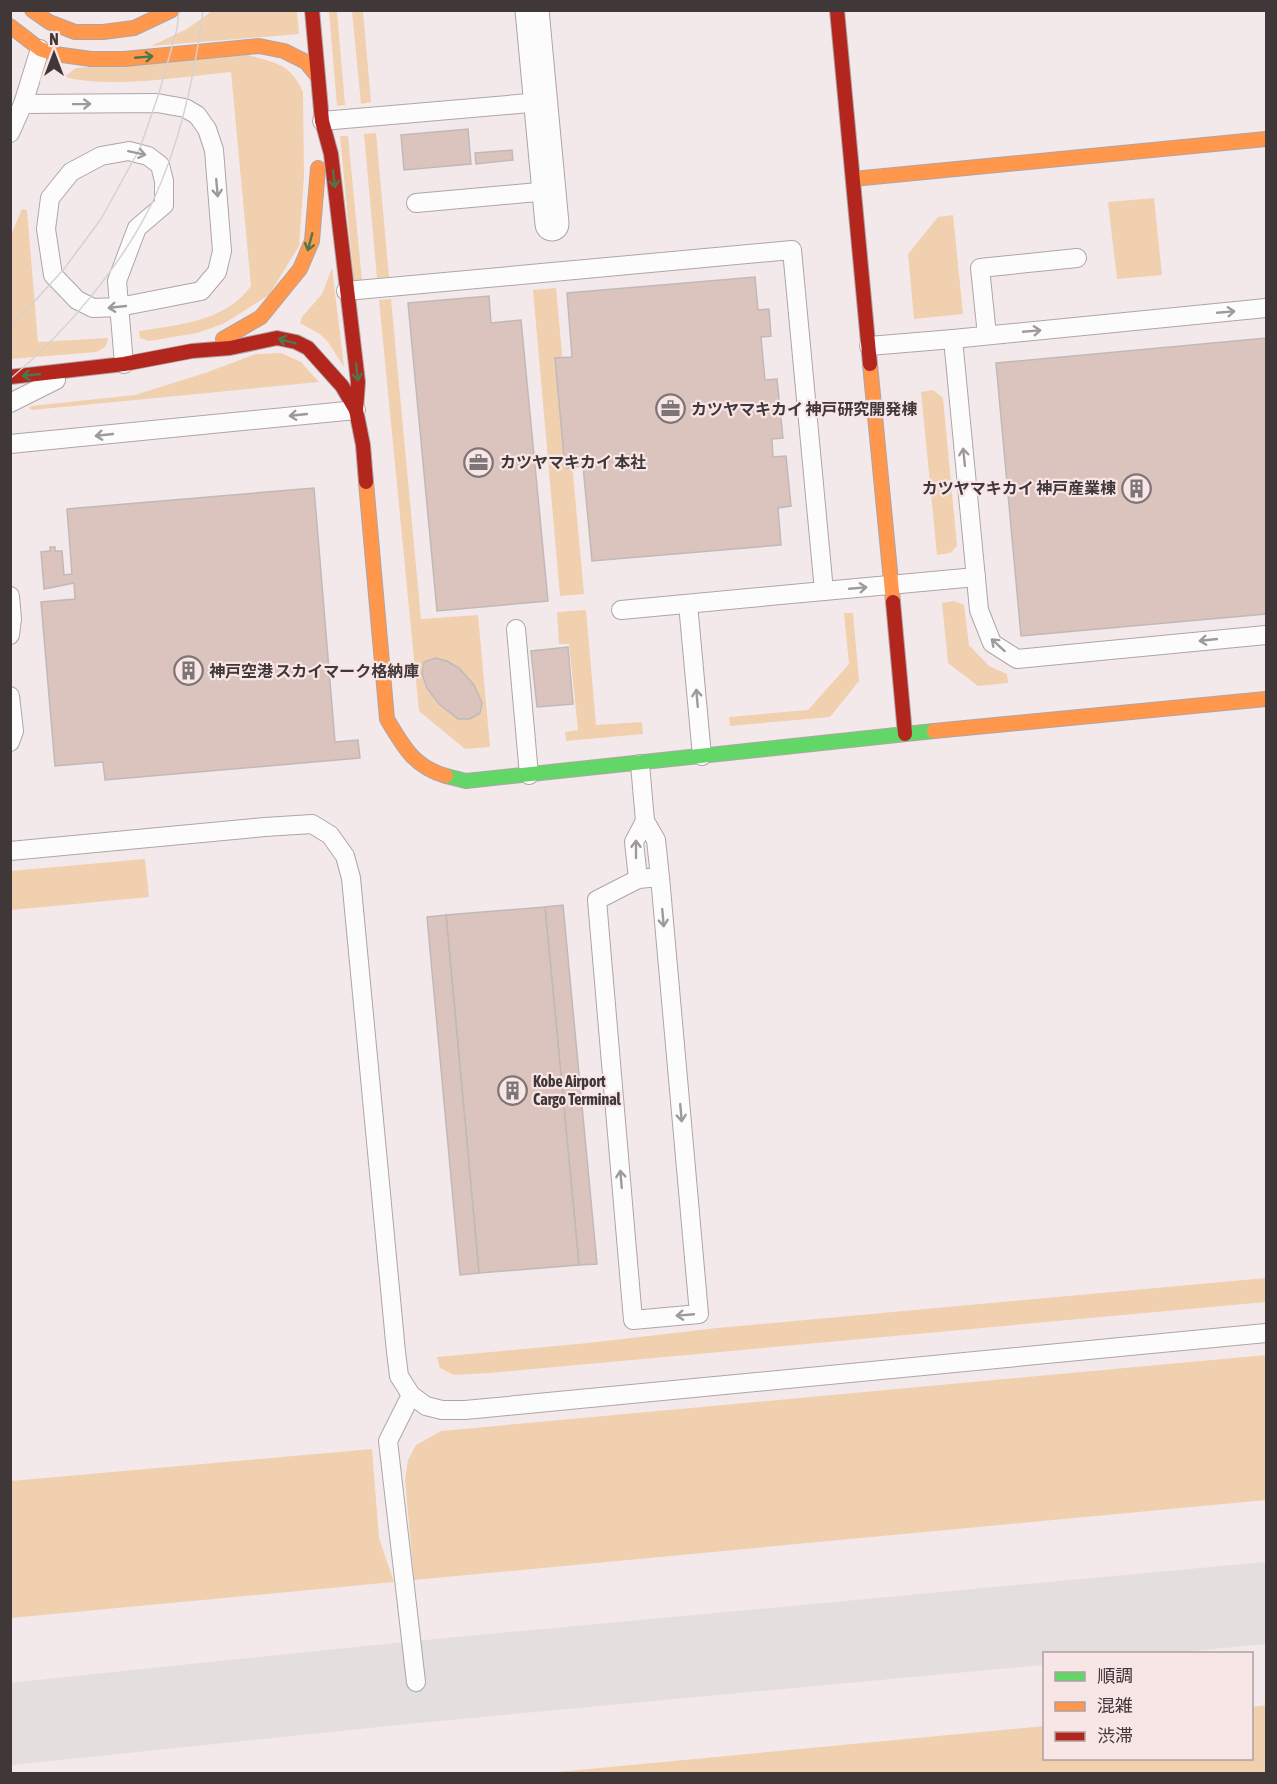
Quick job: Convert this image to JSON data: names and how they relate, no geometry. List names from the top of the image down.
{
  "places": {
    "office": ["カツヤマキカイ 神戸研究開発棟", "カツヤマキカイ 本社"],
    "building": ["カツヤマキカイ 神戸産業棟", "神戸空港 スカイマーク格納庫", "Kobe Airport Cargo Terminal"]
  },
  "legend": ["順調", "混雑", "渋滞"],
  "north": "top"
}
